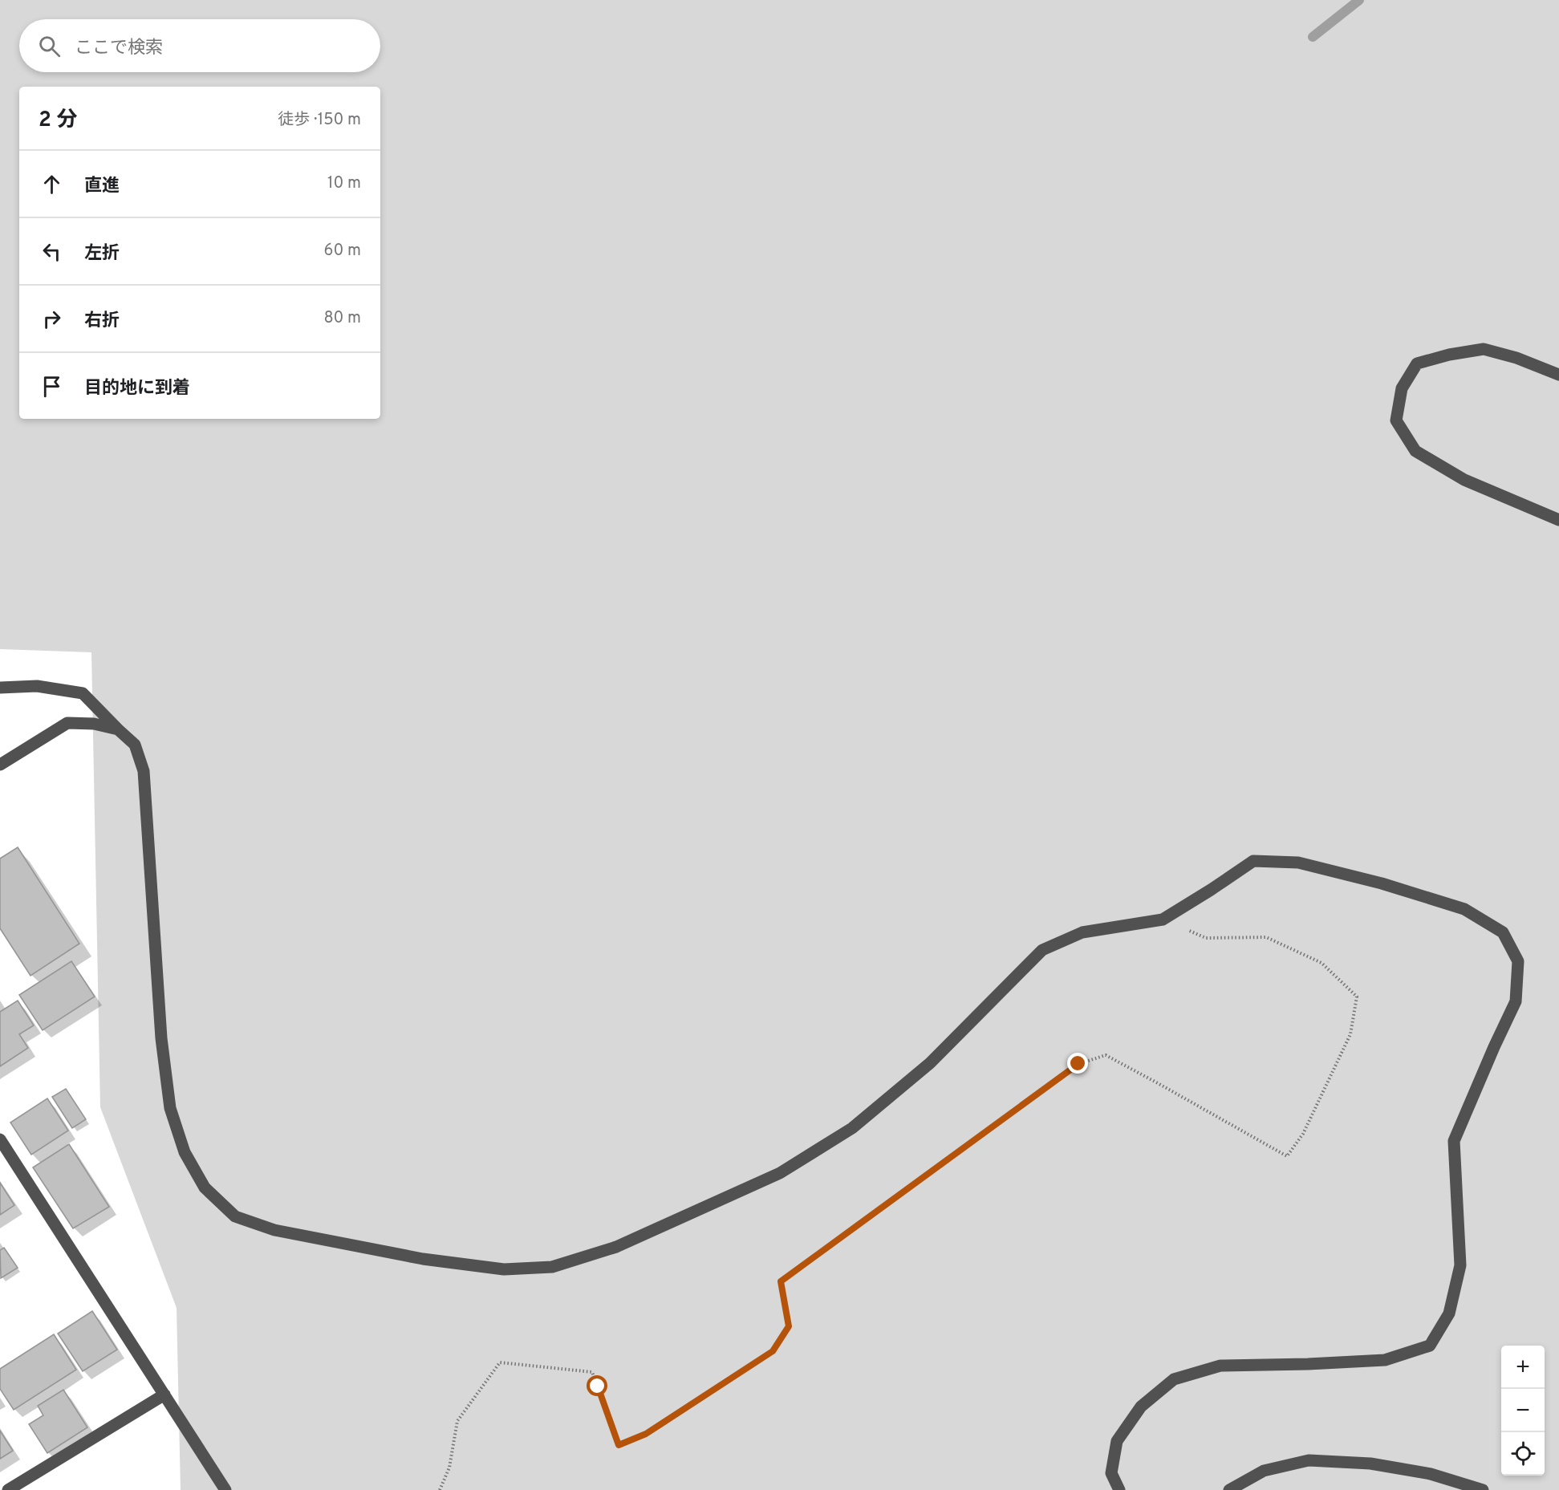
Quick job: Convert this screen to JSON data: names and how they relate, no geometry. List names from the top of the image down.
{
  "page": {
    "search": "ここで検索",
    "heading": ["2 分", "徒歩 · 150 m"],
    "list": [
      ["直進", "10 m"],
      ["左折", "60 m"],
      ["右折", "80 m"],
      "目的地に到着"
    ],
    "map_buttons": ["+", "−"]
  }
}
